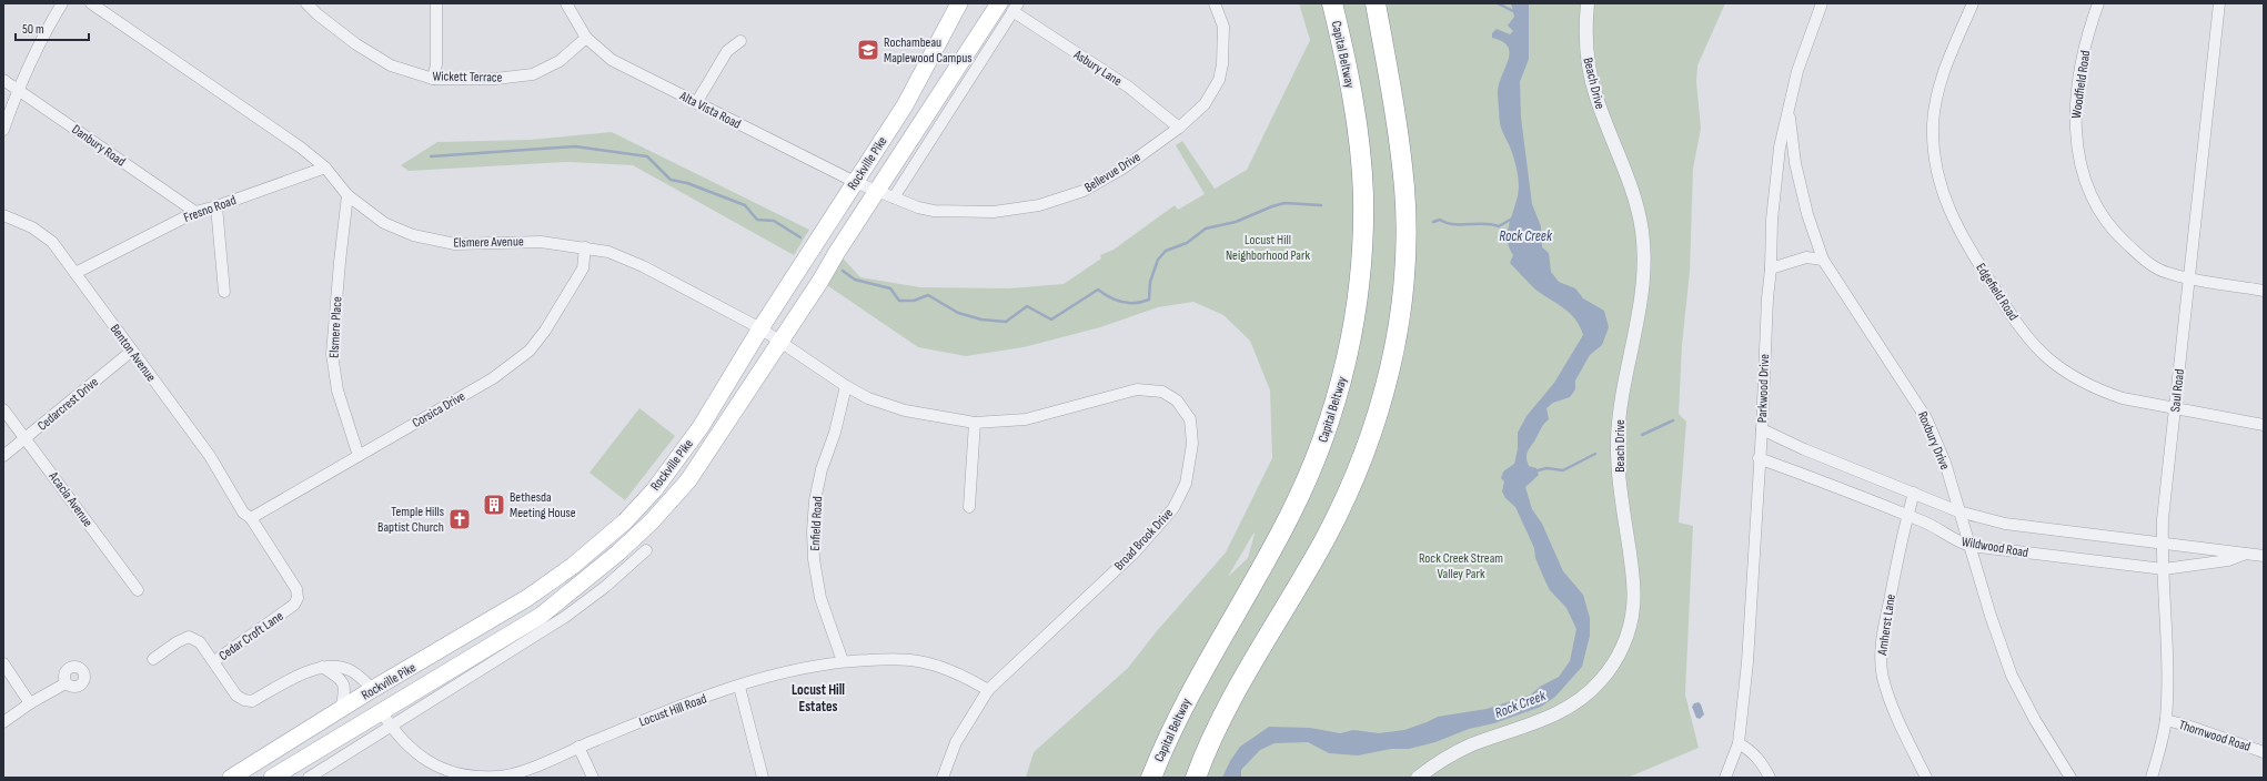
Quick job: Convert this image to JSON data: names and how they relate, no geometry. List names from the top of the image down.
{
  "streets": {
    "highway": ["Capital Beltway"],
    "main road": ["Rockville Pike"],
    "street": [
      "Asbury Lane",
      "Wickett Terrace",
      "Beach Drive",
      "Woodfield Road",
      "Alta Vista Road",
      "Danbury Road",
      "Bellevue Drive",
      "Fresno Road",
      "Elsmere Avenue",
      "Edgefield Road",
      "Elsmere Place",
      "Benton Avenue",
      "Parkwood Drive",
      "Saul Road",
      "Cedarcrest Drive",
      "Corsica Drive",
      "Roxbury Drive",
      "Acacia Avenue",
      "Enfield Road",
      "Broad Brook Drive",
      "Wildwood Road",
      "Amherst Lane",
      "Cedar Croft Lane",
      "Locust Hill Road",
      "Thornwood Road"
    ]
  },
  "crossings": [
    ["Asbury Lane", "Rockville Pike"],
    ["Asbury Lane", "Bellevue Drive"],
    ["Wickett Terrace", "Alta Vista Road"],
    ["Woodfield Road", "Saul Road"],
    ["Alta Vista Road", "Rockville Pike"],
    ["Alta Vista Road", "Bellevue Drive"],
    ["Danbury Road", "Fresno Road"],
    ["Rockville Pike", "Bellevue Drive"],
    ["Rockville Pike", "Elsmere Avenue"],
    ["Rockville Pike", "Cedar Croft Lane"],
    ["Rockville Pike", "Locust Hill Road"],
    ["Fresno Road", "Elsmere Avenue"],
    ["Fresno Road", "Benton Avenue"],
    ["Elsmere Avenue", "Elsmere Place"],
    ["Elsmere Avenue", "Corsica Drive"],
    ["Elsmere Avenue", "Enfield Road"],
    ["Elsmere Avenue", "Broad Brook Drive"],
    ["Edgefield Road", "Saul Road"],
    ["Elsmere Place", "Corsica Drive"],
    ["Benton Avenue", "Cedarcrest Drive"],
    ["Benton Avenue", "Corsica Drive"],
    ["Benton Avenue", "Cedar Croft Lane"],
    ["Parkwood Drive", "Roxbury Drive"],
    ["Parkwood Drive", "Wildwood Road"],
    ["Saul Road", "Wildwood Road"],
    ["Saul Road", "Thornwood Road"],
    ["Cedarcrest Drive", "Acacia Avenue"],
    ["Corsica Drive", "Cedar Croft Lane"],
    ["Roxbury Drive", "Wildwood Road"],
    ["Enfield Road", "Broad Brook Drive"],
    ["Enfield Road", "Locust Hill Road"],
    ["Broad Brook Drive", "Locust Hill Road"],
    ["Wildwood Road", "Amherst Lane"]
  ],
  "districts": ["Locust Hill Estates"],
  "water": ["Rock Creek"],
  "parks": ["Locust Hill Neighborhood Park", "Rock Creek Stream Valley Park"],
  "places": {
    "school or university": ["Rochambeau Maplewood Campus"],
    "building": ["Bethesda Meeting House"],
    "church": ["Temple Hills Baptist Church"]
  },
  "scale_bar": "50 m"
}
